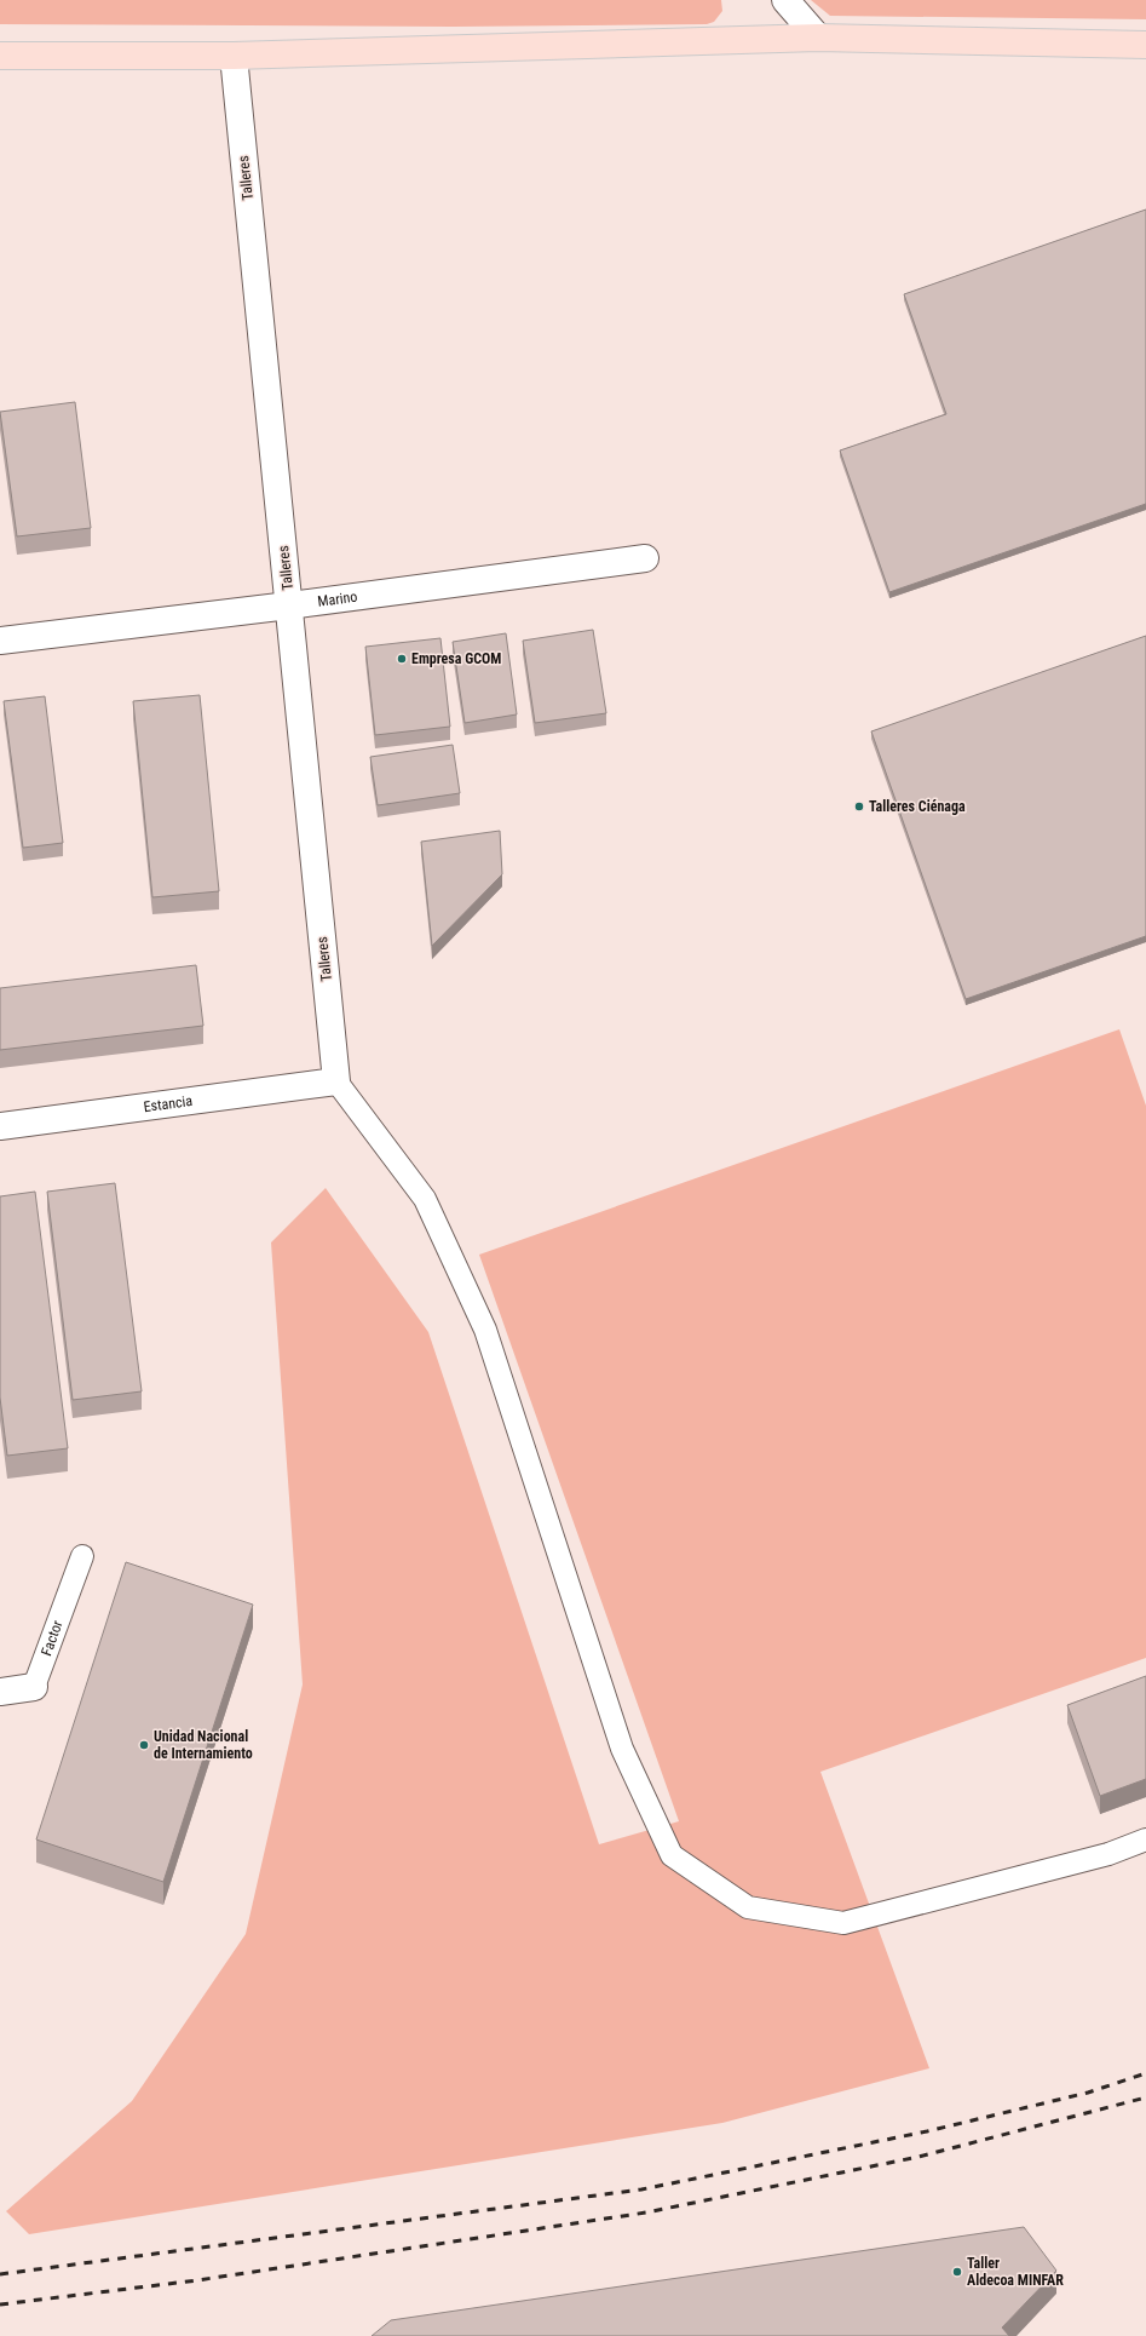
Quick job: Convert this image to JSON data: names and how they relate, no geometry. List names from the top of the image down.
{
  "streets": {
    "street": [
      "Talleres",
      "Marino",
      "Estancia",
      "Factor"
    ]
  },
  "crossings": [
    ["Talleres", "Marino"],
    ["Talleres", "Estancia"]
  ],
  "places": [
    "Empresa GCOM",
    "Talleres Ciénaga",
    "Unidad Nacional de Internamiento",
    "Taller Aldecoa MINFAR"
  ]
}
